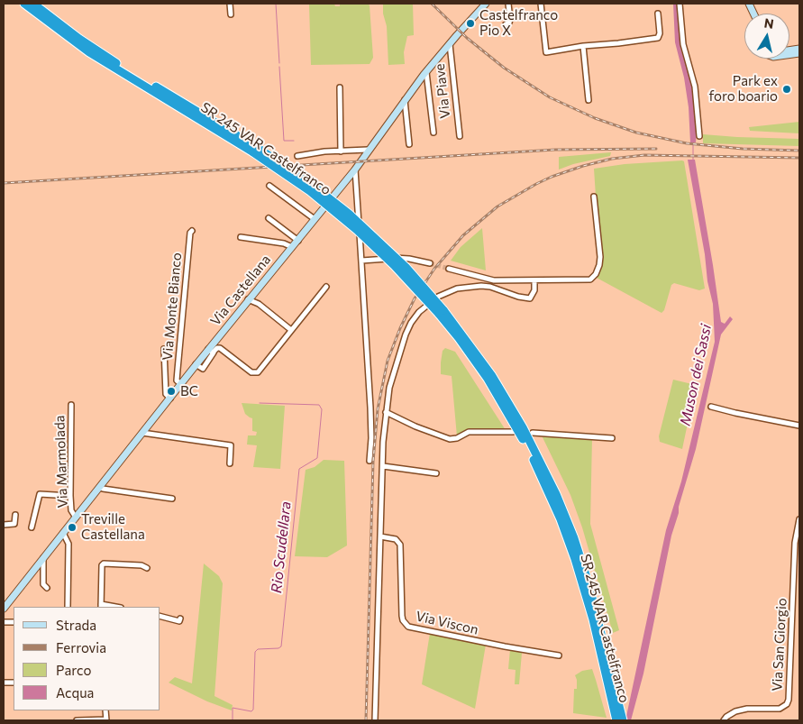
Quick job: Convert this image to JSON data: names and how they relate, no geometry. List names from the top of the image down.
{
  "streets": {
    "highway": ["SR 245 VAR Castelfranco"],
    "street": [
      "Via Piave",
      "Via Castellana",
      "Via Monte Bianco",
      "Via Marmolada",
      "Via Viscon",
      "Via San Giorgio"
    ]
  },
  "crossings": [
    ["Via Piave", "Via Castellana"],
    ["Via Castellana", "Via Monte Bianco"],
    ["Via Castellana", "Via Marmolada"]
  ],
  "water": ["Muson dei Sassi", "Rio Scudellara"],
  "places": [
    "Castelfranco Pio X",
    "Park ex foro boario",
    "BC",
    "Treville Castellana"
  ],
  "legend": [
    "Strada",
    "Ferrovia",
    "Parco",
    "Acqua"
  ],
  "north": "top"
}
